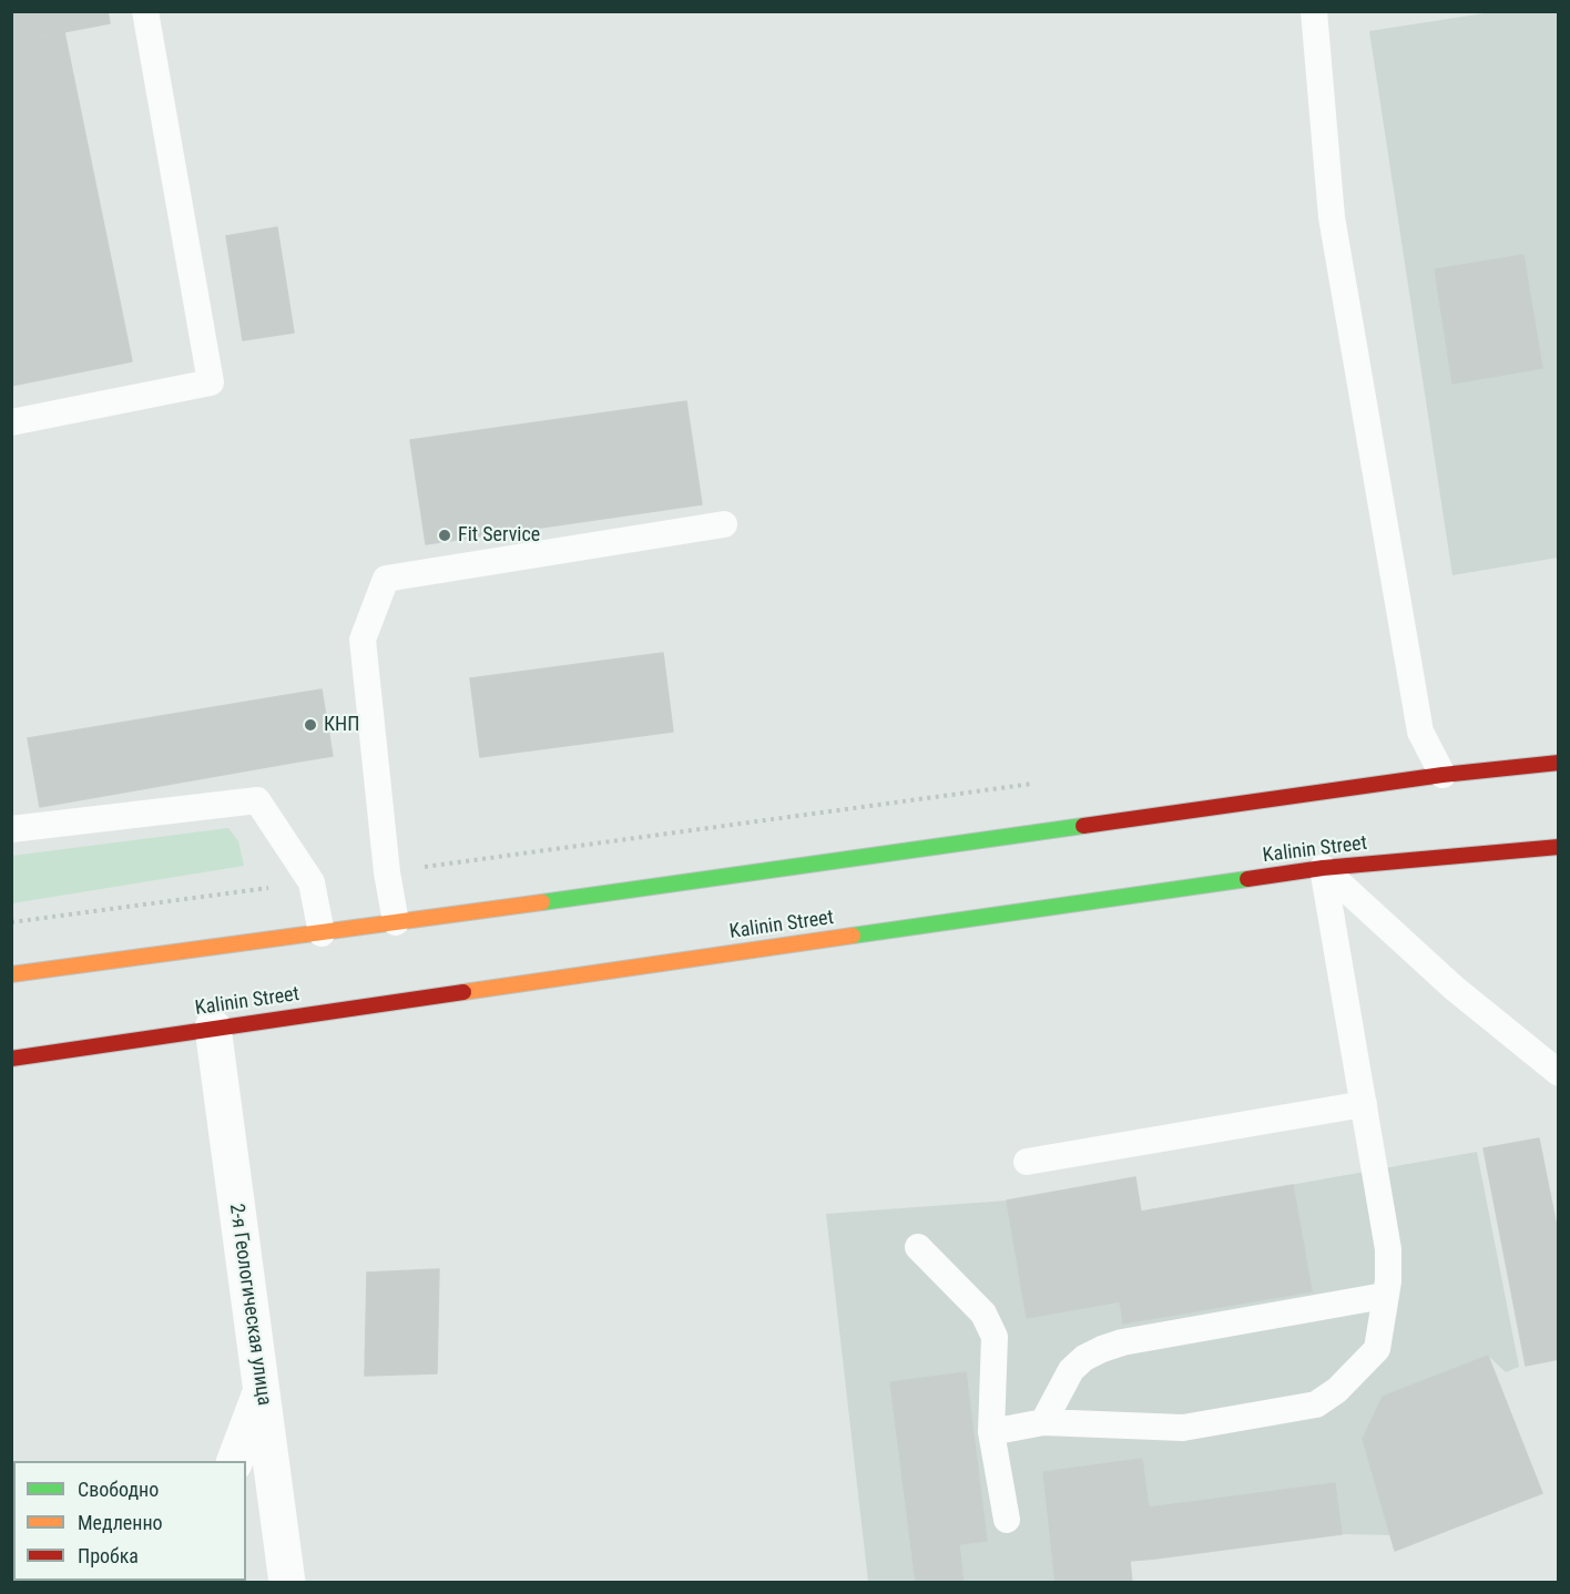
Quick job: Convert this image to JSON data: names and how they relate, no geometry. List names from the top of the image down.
{
  "streets": {
    "main road": ["Kalinin Street"],
    "street": ["2-я Геологическая улица"]
  },
  "crossings": [
    ["Kalinin Street", "2-я Геологическая улица"]
  ],
  "places": ["Fit Service", "КНП"],
  "legend": ["Свободно", "Медленно", "Пробка"]
}
